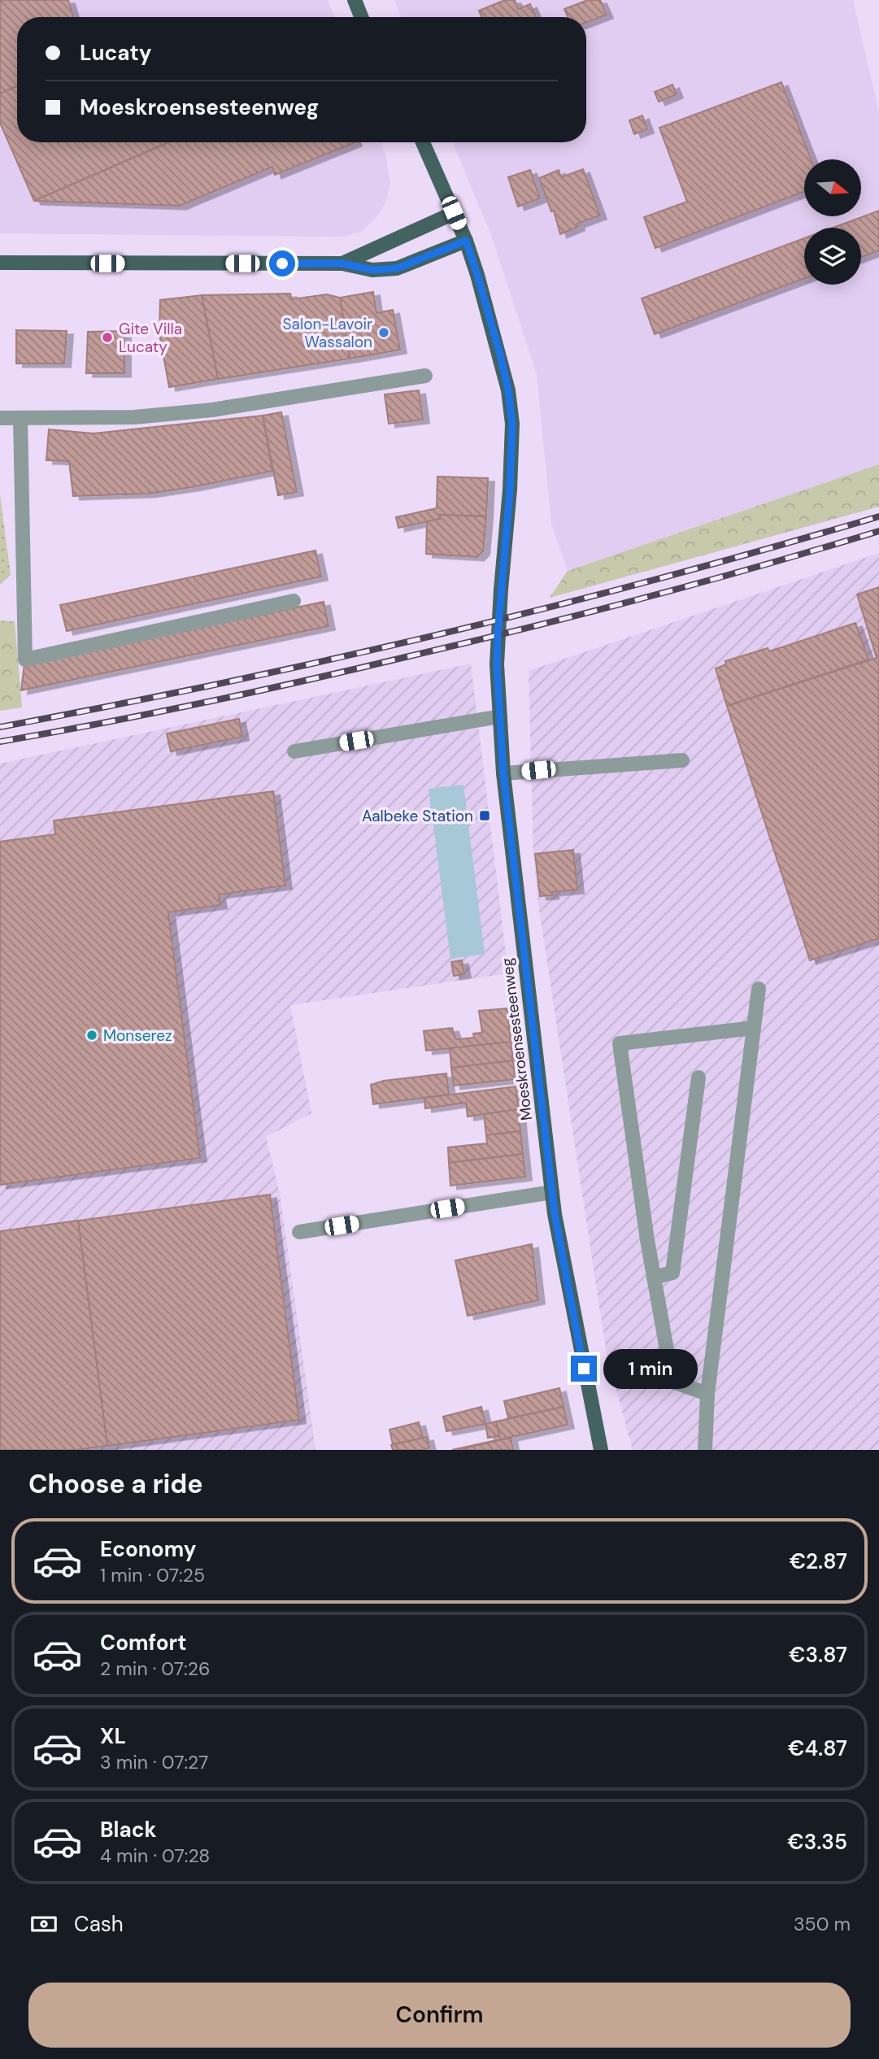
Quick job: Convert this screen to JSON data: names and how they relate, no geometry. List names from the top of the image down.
{
  "streets": {
    "main road": ["Moeskroensesteenweg"]
  },
  "places": {
    "other": ["Salon-Lavoir Wassalon", "Gite Villa Lucaty", "Monserez"],
    "transit": ["Aalbeke Station"]
  },
  "north": "right",
  "page": {
    "banner": ["Lucaty", "Moeskroensesteenweg"],
    "bubble": "1 min",
    "heading": "Choose a ride",
    "list": [
      {
        "name": "Economy",
        "note": "1 min · 07:25",
        "value": "€2.87"
      },
      {
        "name": "Comfort",
        "note": "2 min · 07:26",
        "value": "€3.87"
      },
      {
        "name": "XL",
        "note": "3 min · 07:27",
        "value": "€4.87"
      },
      {
        "name": "Black",
        "note": "4 min · 07:28",
        "value": "€3.35"
      }
    ],
    "pay": ["Cash", "350 m"],
    "buttons": "Confirm"
  }
}
